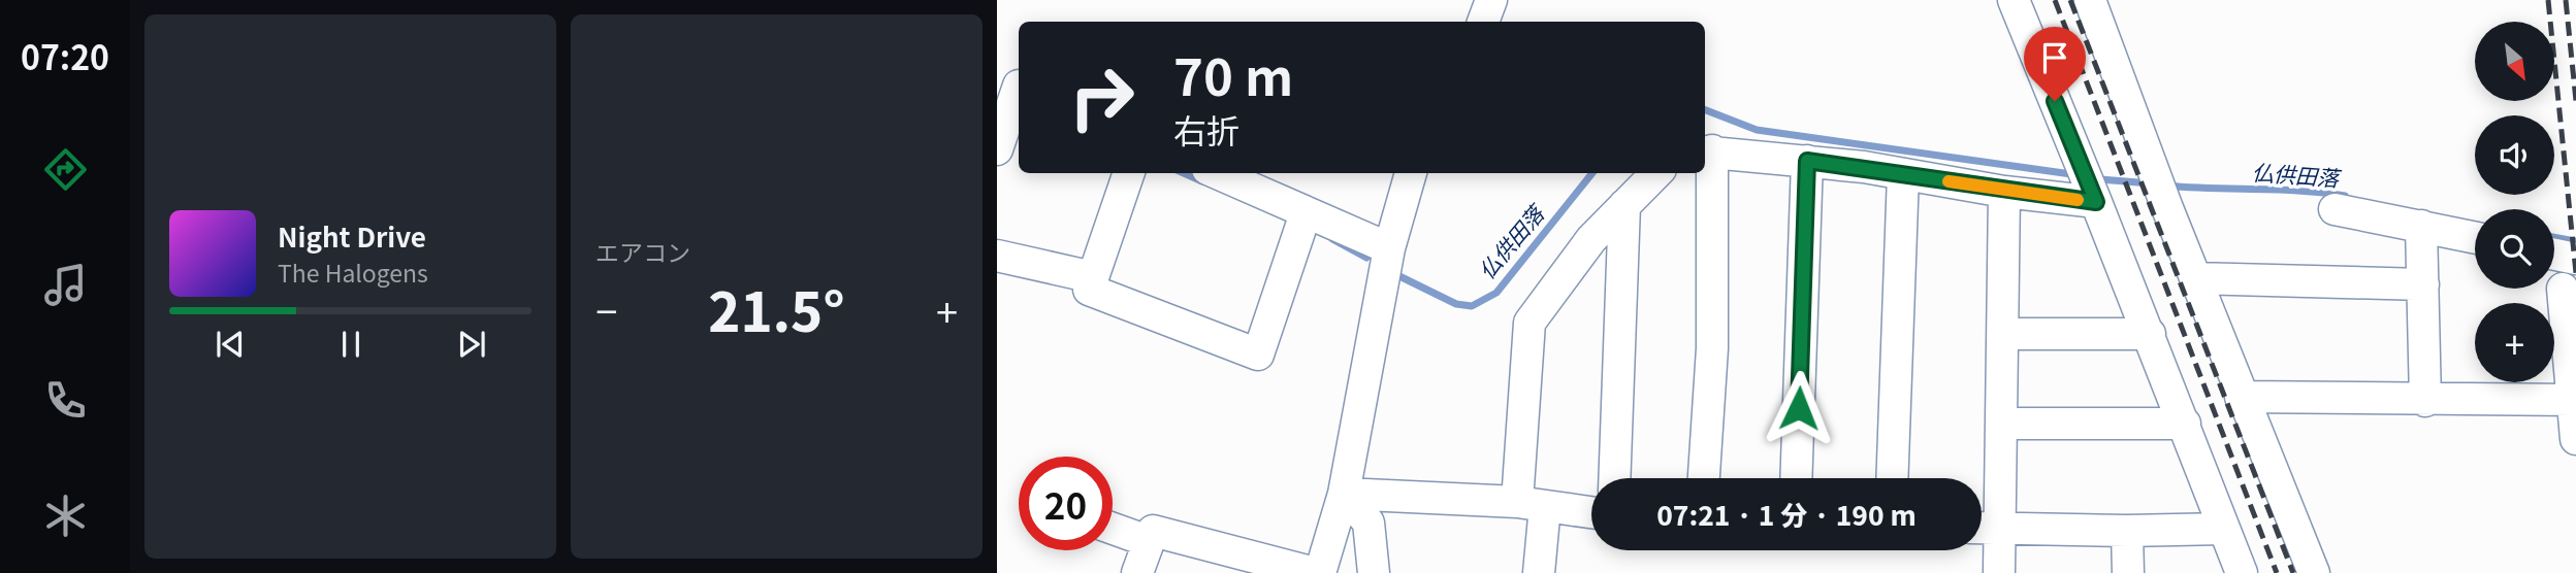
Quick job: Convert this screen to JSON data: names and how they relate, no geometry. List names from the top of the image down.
{
  "water": ["仏供田落"],
  "north": "bottom right",
  "page": {
    "tabs": "07:20",
    "tile": "エアコン",
    "map_buttons": "+",
    "turn": ["70 m", "右折"],
    "song": ["Night Drive", "The Halogens"],
    "heat": ["−", "21.5°", "+"],
    "limit": "20",
    "trip": "07:21 · 1 分 · 190 m"
  }
}
